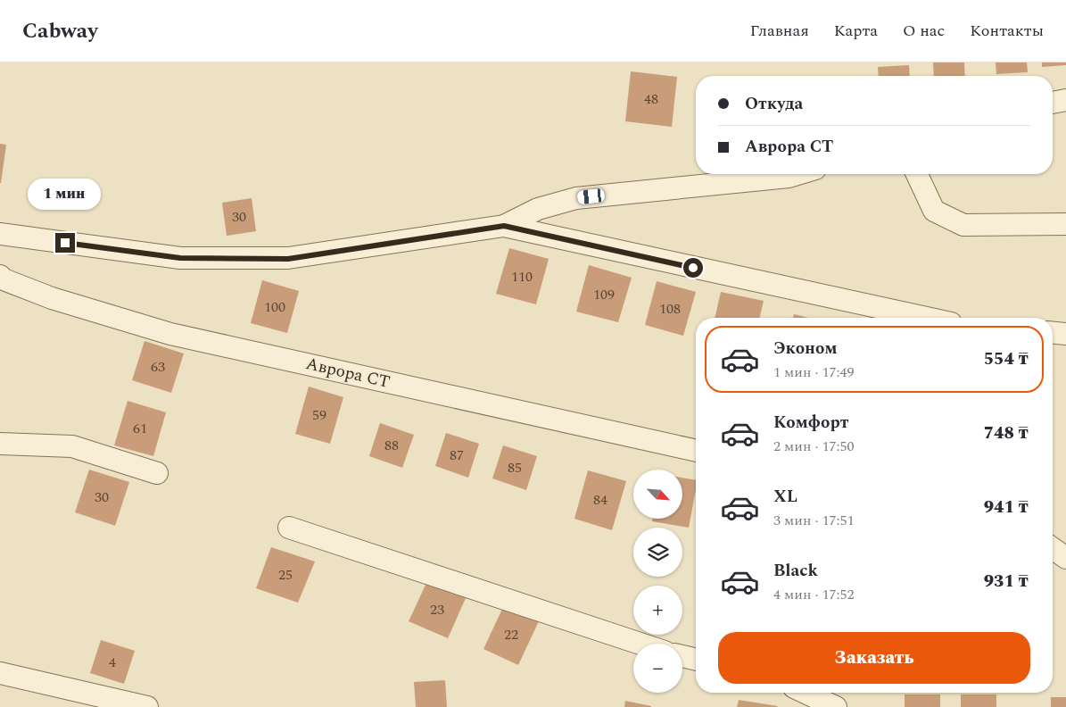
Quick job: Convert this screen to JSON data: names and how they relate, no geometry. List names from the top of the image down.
{
  "streets": {
    "street": ["Аврора СТ"]
  },
  "house_numbers": [
    "48",
    "30",
    "110",
    "109",
    "100",
    "108",
    "63",
    "59",
    "61",
    "88",
    "87",
    "85",
    "30",
    "84",
    "25",
    "23",
    "22",
    "4"
  ],
  "north": "bottom right",
  "page": {
    "header": "Cabway",
    "nav": [
      "Главная",
      "Карта",
      "О нас",
      "Контакты"
    ],
    "banner": ["Откуда", "Аврора СТ"],
    "bubble": "1 мин",
    "list": [
      {
        "name": "Эконом",
        "note": "1 мин · 17:49",
        "value": "554 ₸"
      },
      {
        "name": "Комфорт",
        "note": "2 мин · 17:50",
        "value": "748 ₸"
      },
      {
        "name": "XL",
        "note": "3 мин · 17:51",
        "value": "941 ₸"
      },
      {
        "name": "Black",
        "note": "4 мин · 17:52",
        "value": "931 ₸"
      }
    ],
    "map_buttons": ["+", "−"],
    "buttons": "Заказать"
  }
}
